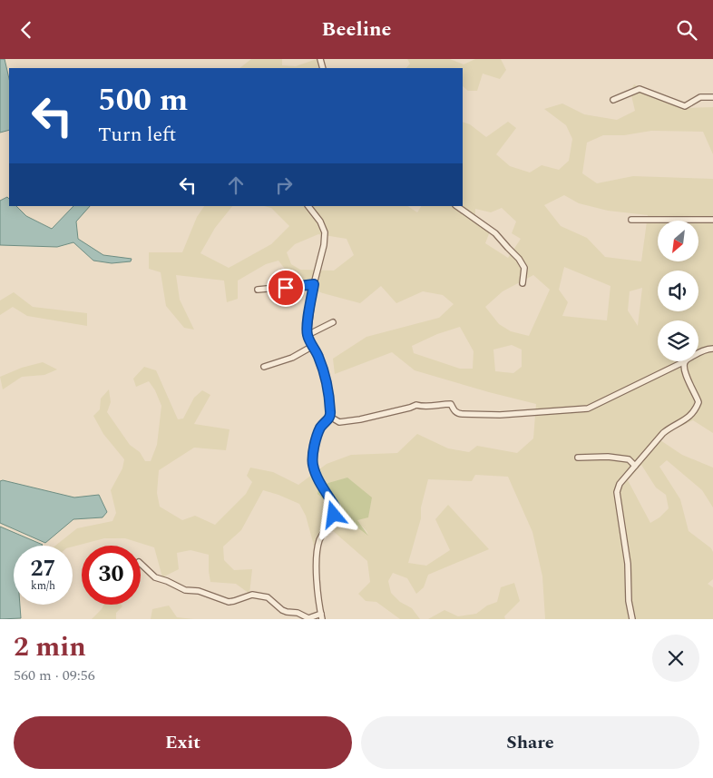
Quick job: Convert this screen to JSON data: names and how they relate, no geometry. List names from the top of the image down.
{
  "north": "bottom left",
  "page": {
    "header": "Beeline",
    "turn": ["500 m", "Turn left"],
    "speed": "27 km/h",
    "limit": "30",
    "heading": ["2 min", "560 m · 09:56"],
    "buttons": ["Exit", "Share"]
  }
}
